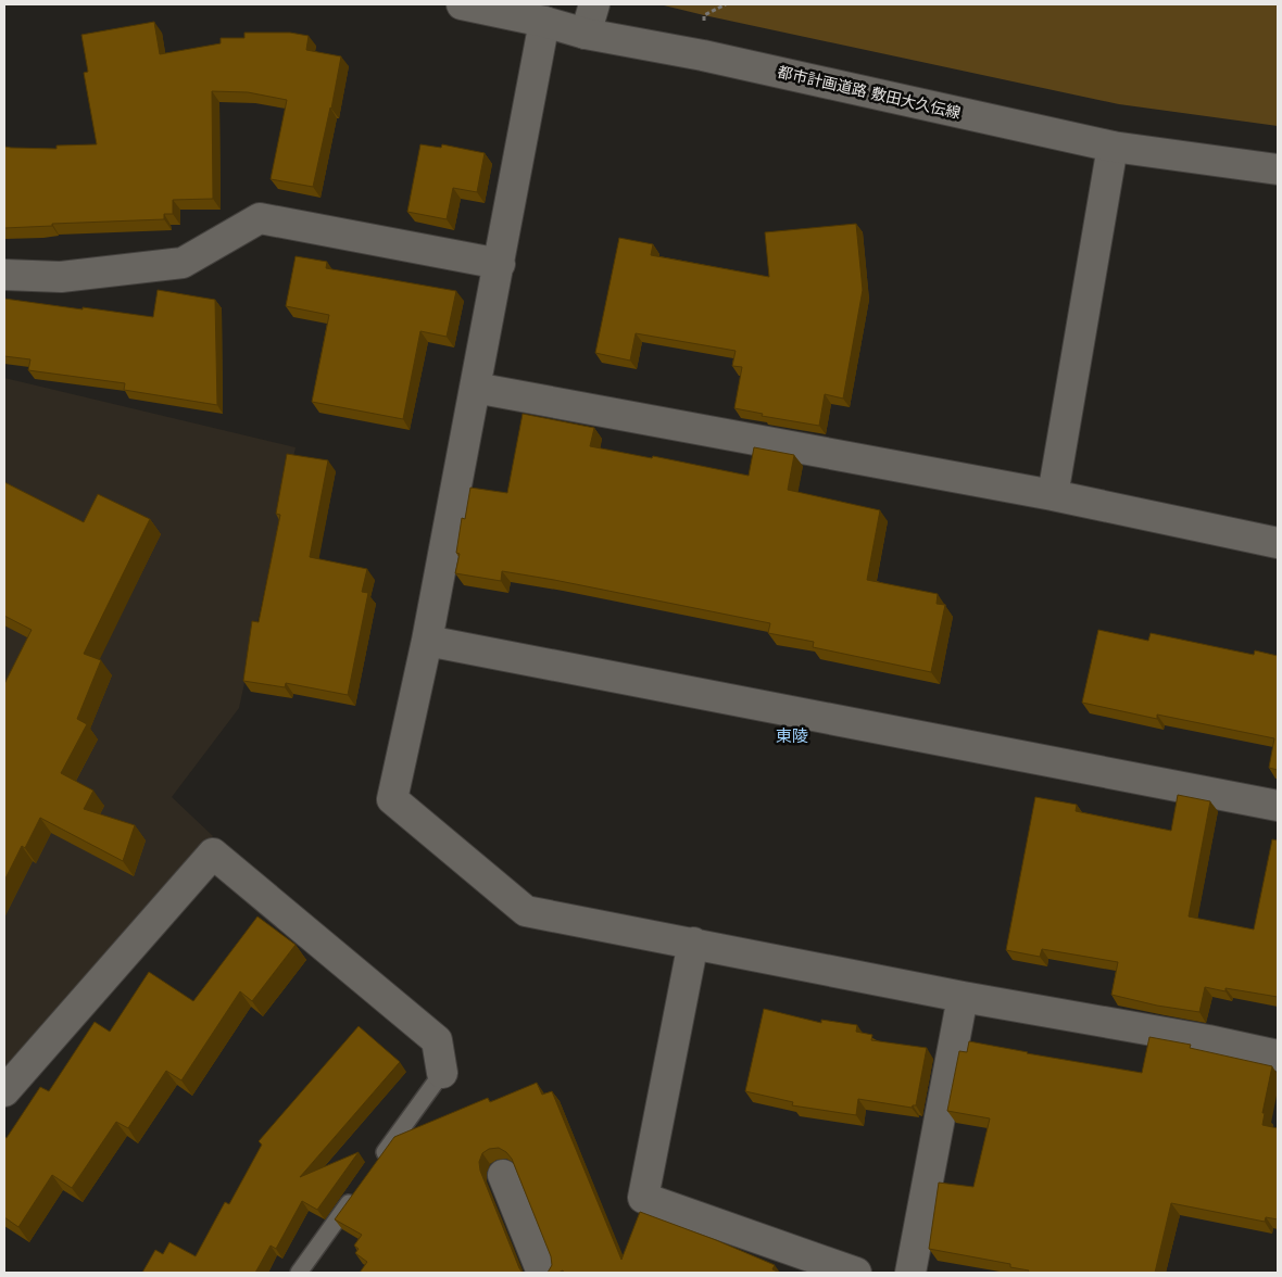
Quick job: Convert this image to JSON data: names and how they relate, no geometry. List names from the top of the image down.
{
  "streets": {
    "street": ["都市計画道路 敷田大久伝線"]
  },
  "districts": ["東陵"]
}
